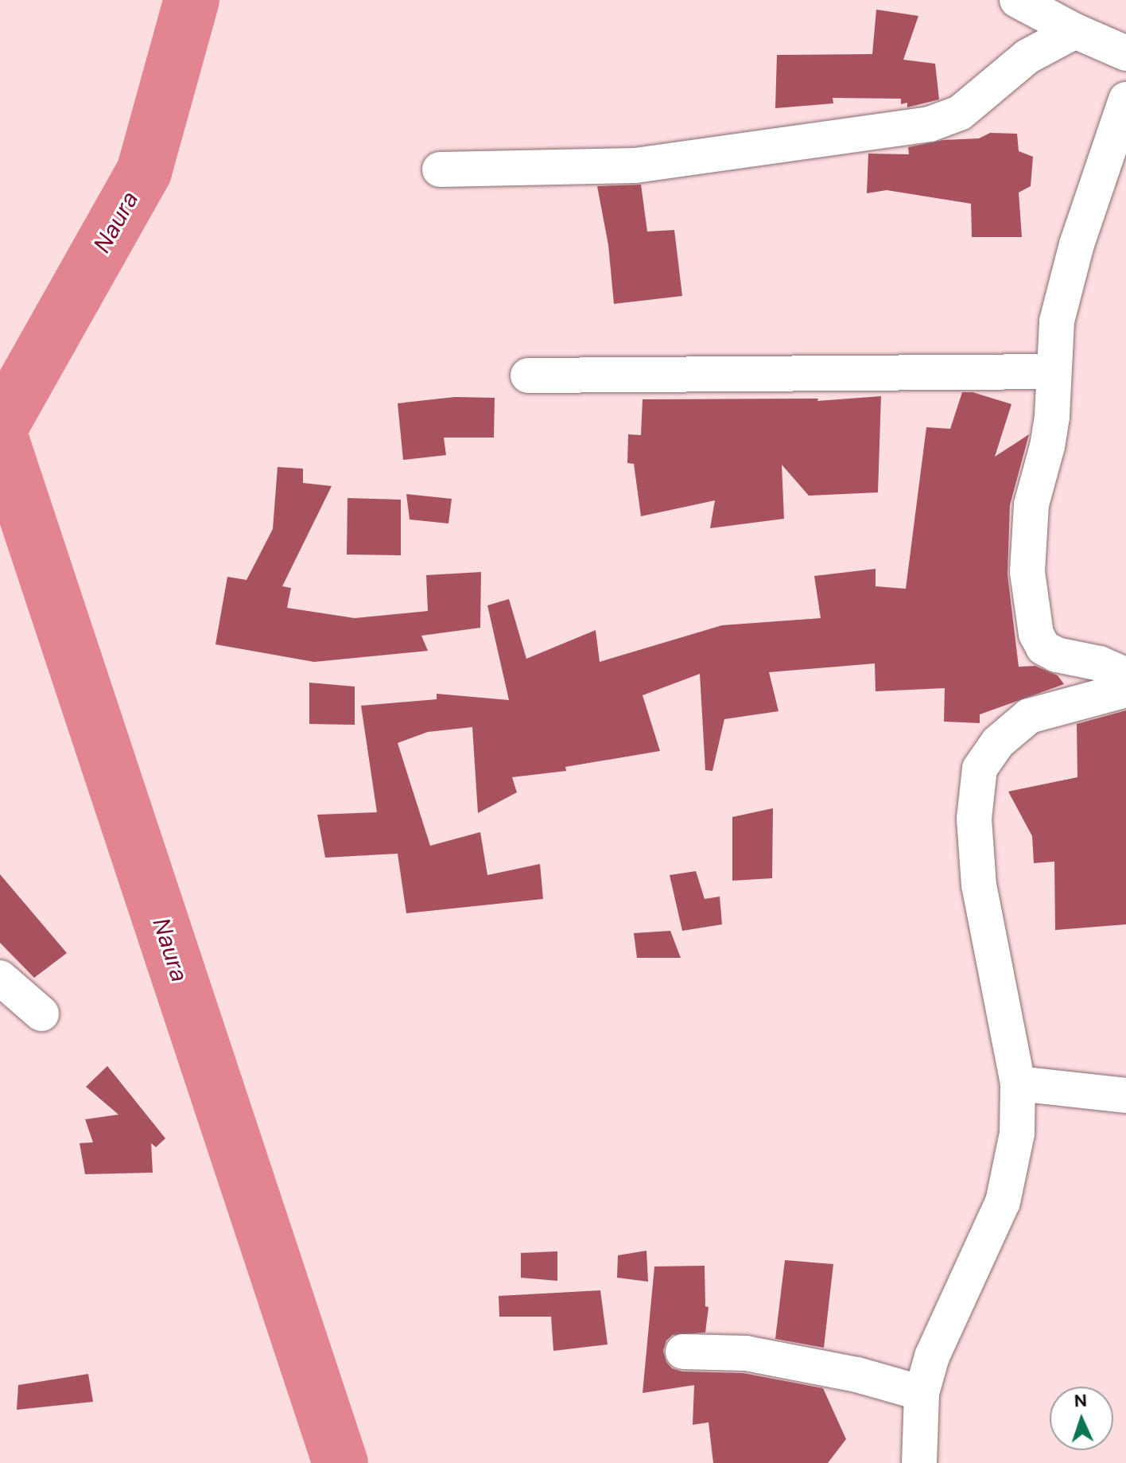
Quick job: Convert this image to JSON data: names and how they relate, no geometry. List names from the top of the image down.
{
  "water": ["Naura"],
  "north": "top"
}
